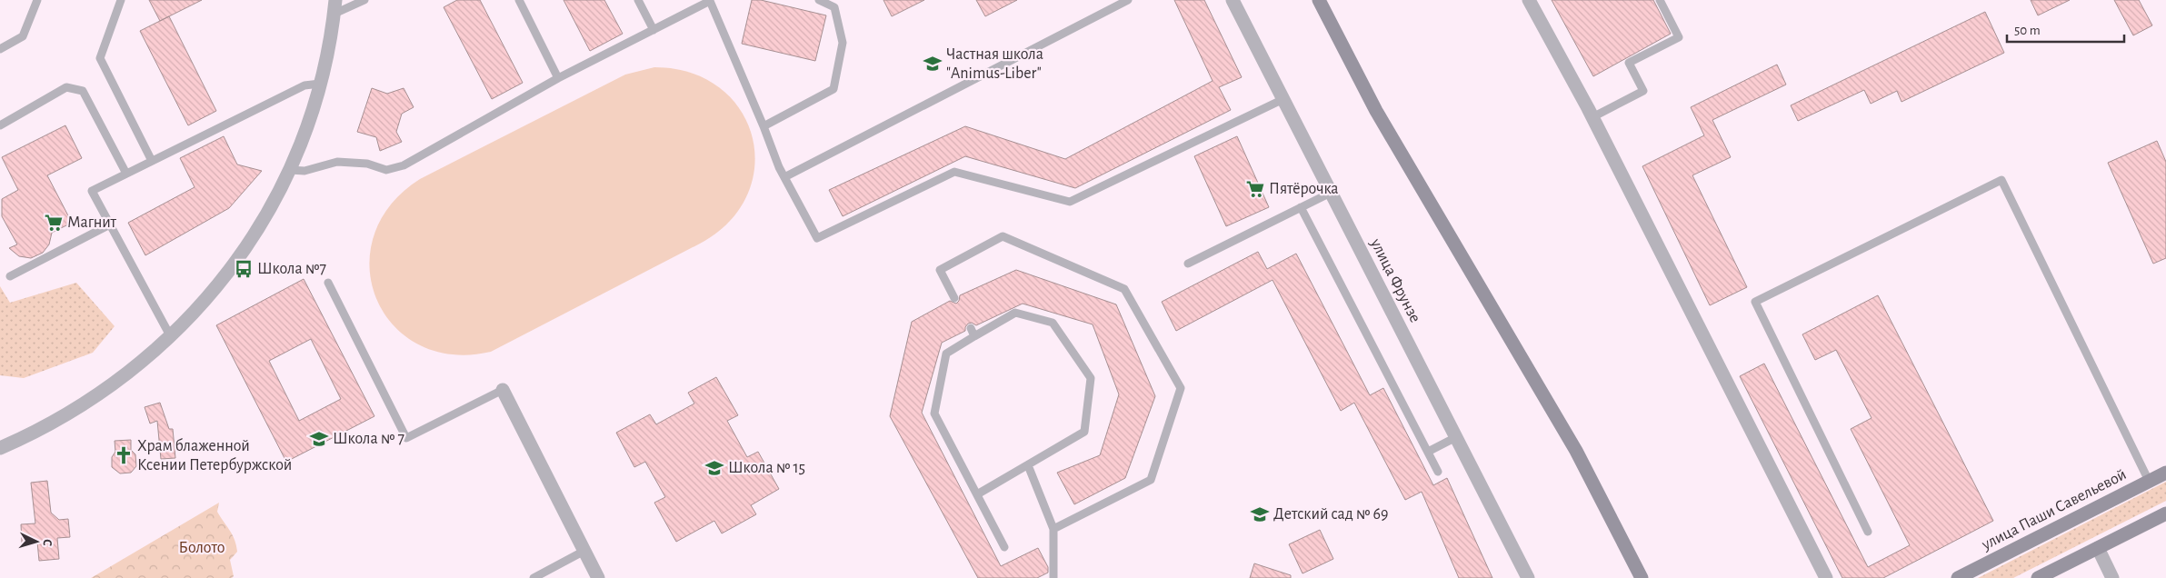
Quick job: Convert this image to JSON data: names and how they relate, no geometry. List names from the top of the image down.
{
  "streets": {
    "main road": ["улица Паши Савельевой"],
    "street": ["улица Фрунзе"]
  },
  "parks": ["Болото"],
  "places": {
    "school or university": [
      "Частная школа \"Animus-Liber\"",
      "Школа № 7",
      "Школа № 15",
      "Детский сад № 69"
    ],
    "supermarket": ["Пятёрочка", "Магнит"],
    "bus stop": ["Школа №7"],
    "church": ["Храм блаженной Ксении Петербуржской"]
  },
  "scale_bar": "50 m",
  "north": "right"
}
